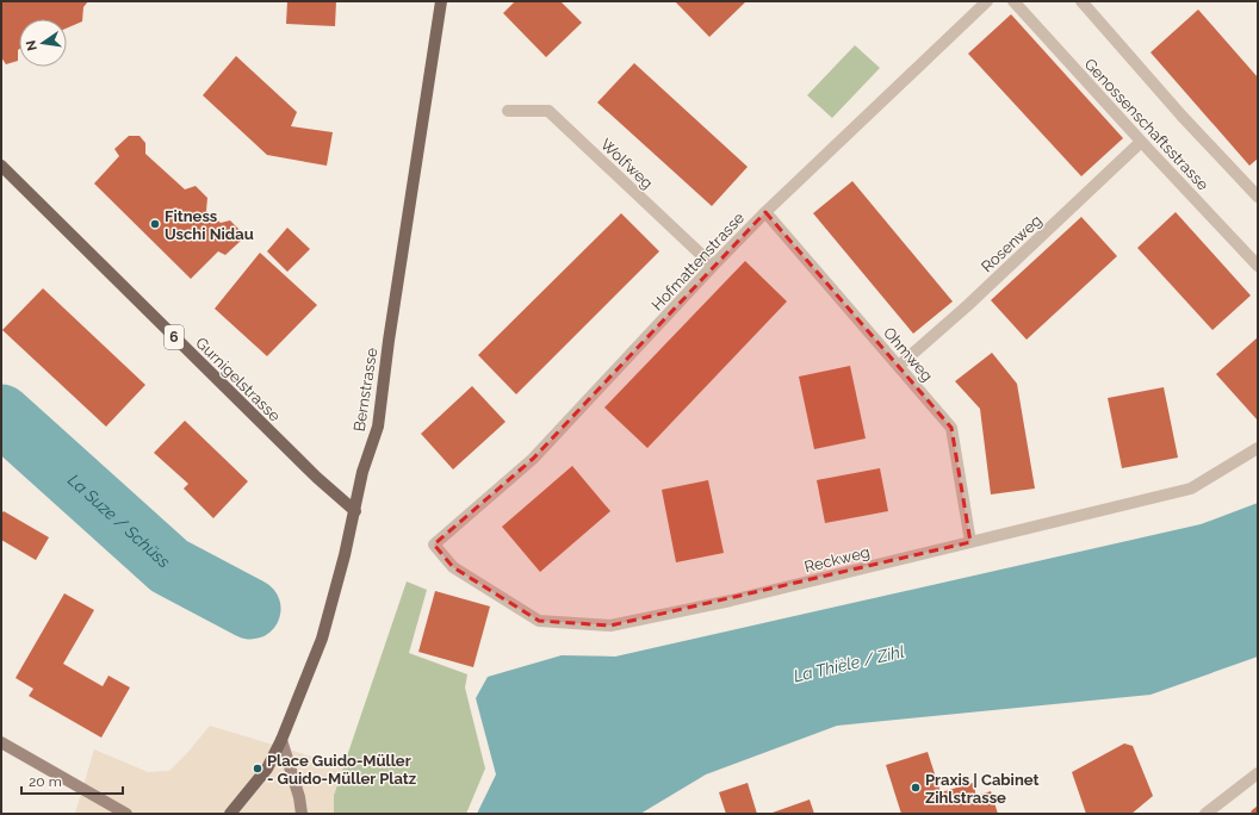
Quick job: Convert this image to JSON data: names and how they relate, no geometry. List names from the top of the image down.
{
  "streets": {
    "main road": ["6", "Gurnigelstrasse", "Bernstrasse"],
    "street": [
      "Genossenschaftsstrasse",
      "Wolfweg",
      "Rosenweg",
      "Hofmattenstrasse",
      "Ohmweg",
      "Reckweg"
    ]
  },
  "crossings": [
    ["Genossenschaftsstrasse", "Rosenweg"],
    ["Wolfweg", "Hofmattenstrasse"],
    ["Rosenweg", "Ohmweg"],
    ["Hofmattenstrasse", "Ohmweg"],
    ["Hofmattenstrasse", "Reckweg"],
    ["Ohmweg", "Reckweg"],
    ["Gurnigelstrasse", "Bernstrasse"]
  ],
  "water": ["La Suze / Schüss", "La Thièle / Zihl"],
  "places": ["Fitness Uschi Nidau", "Place Guido-Müller - Guido-Müller Platz", "Praxis | Cabinet Zihlstrasse"],
  "scale_bar": "20 m",
  "north": "left"
}
